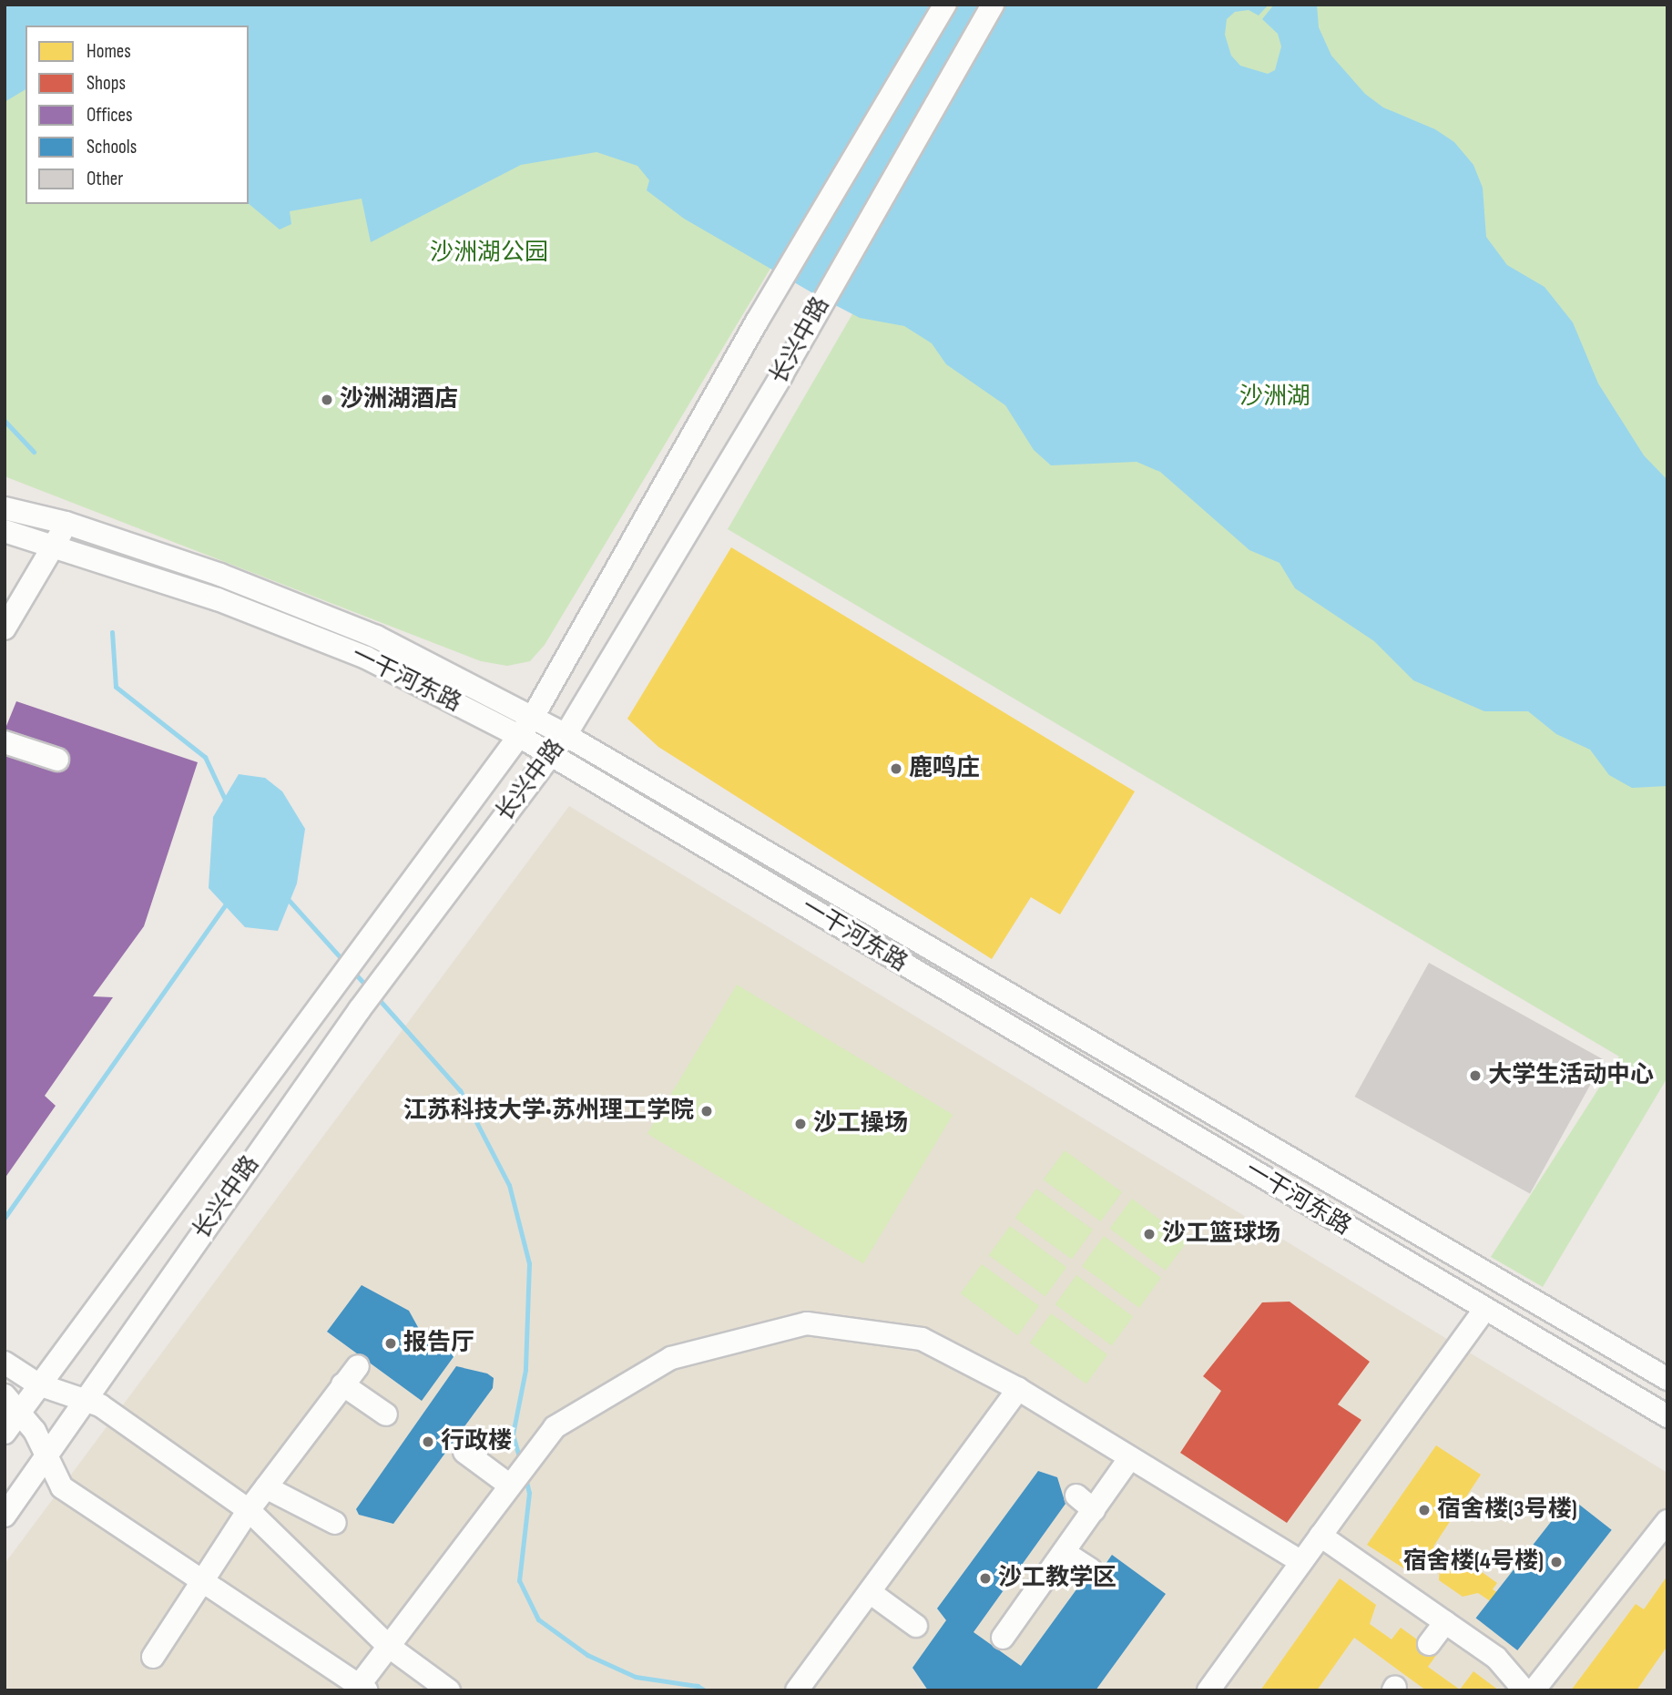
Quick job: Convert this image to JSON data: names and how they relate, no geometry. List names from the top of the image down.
{
  "streets": {
    "street": ["长兴中路", "一干河东路"]
  },
  "crossings": [
    ["长兴中路", "一干河东路"]
  ],
  "parks": ["沙洲湖公园", "沙洲湖"],
  "places": [
    "沙洲湖酒店",
    "鹿鸣庄",
    "大学生活动中心",
    "江苏科技大学•苏州理工学院",
    "沙工操场",
    "沙工篮球场",
    "报告厅",
    "行政楼",
    "宿舍楼(3号楼)",
    "宿舍楼(4号楼)",
    "沙工教学区"
  ],
  "legend": [
    "Homes",
    "Shops",
    "Offices",
    "Schools",
    "Other"
  ]
}
